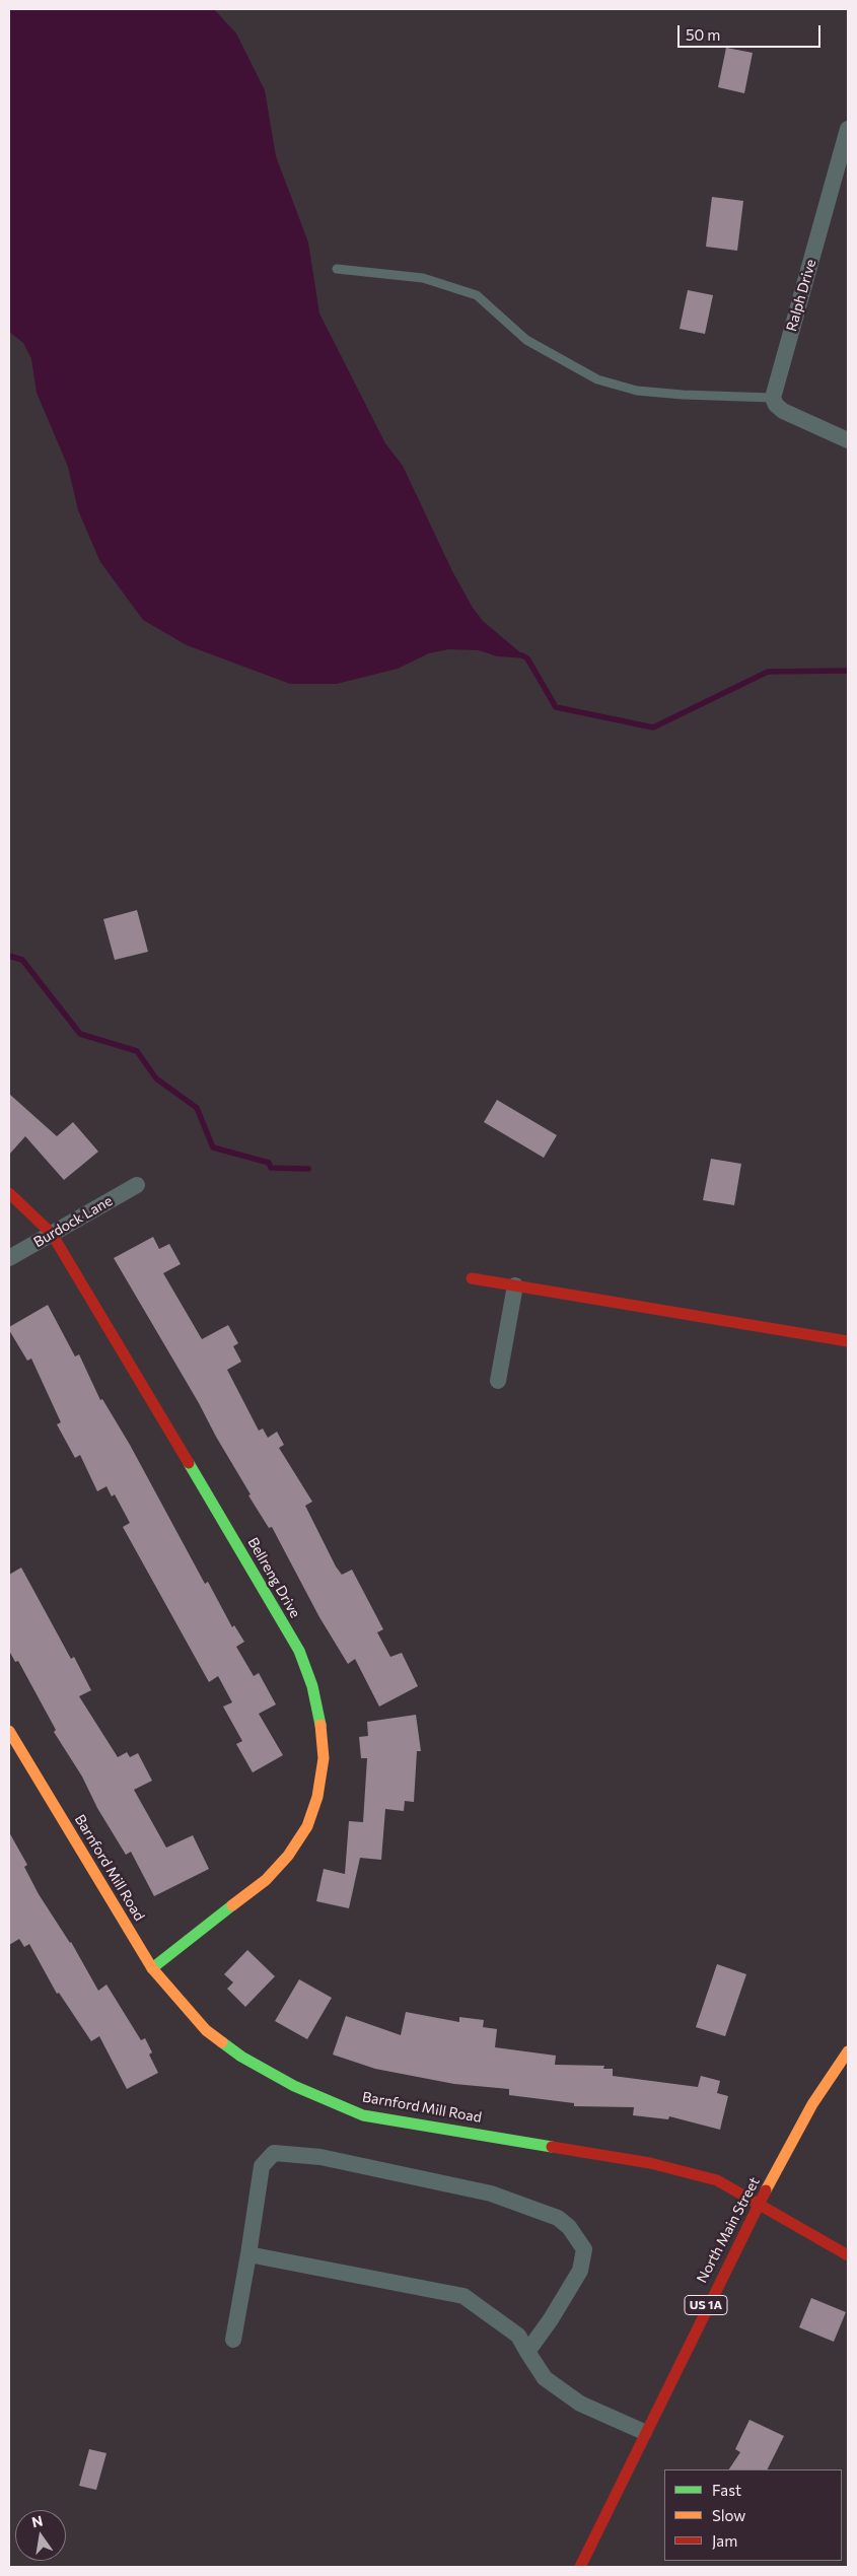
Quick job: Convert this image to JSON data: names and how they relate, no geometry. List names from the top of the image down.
{
  "streets": {
    "street": [
      "Ralph Drive",
      "Burdock Lane",
      "Bellreng Drive",
      "Barnford Mill Road",
      "North Main Street",
      "US 1A"
    ]
  },
  "crossings": [
    ["Burdock Lane", "Bellreng Drive"],
    ["Bellreng Drive", "Barnford Mill Road"],
    ["Barnford Mill Road", "North Main Street"]
  ],
  "legend": ["Fast", "Slow", "Jam"],
  "scale_bar": "50 m",
  "north": "top"
}
